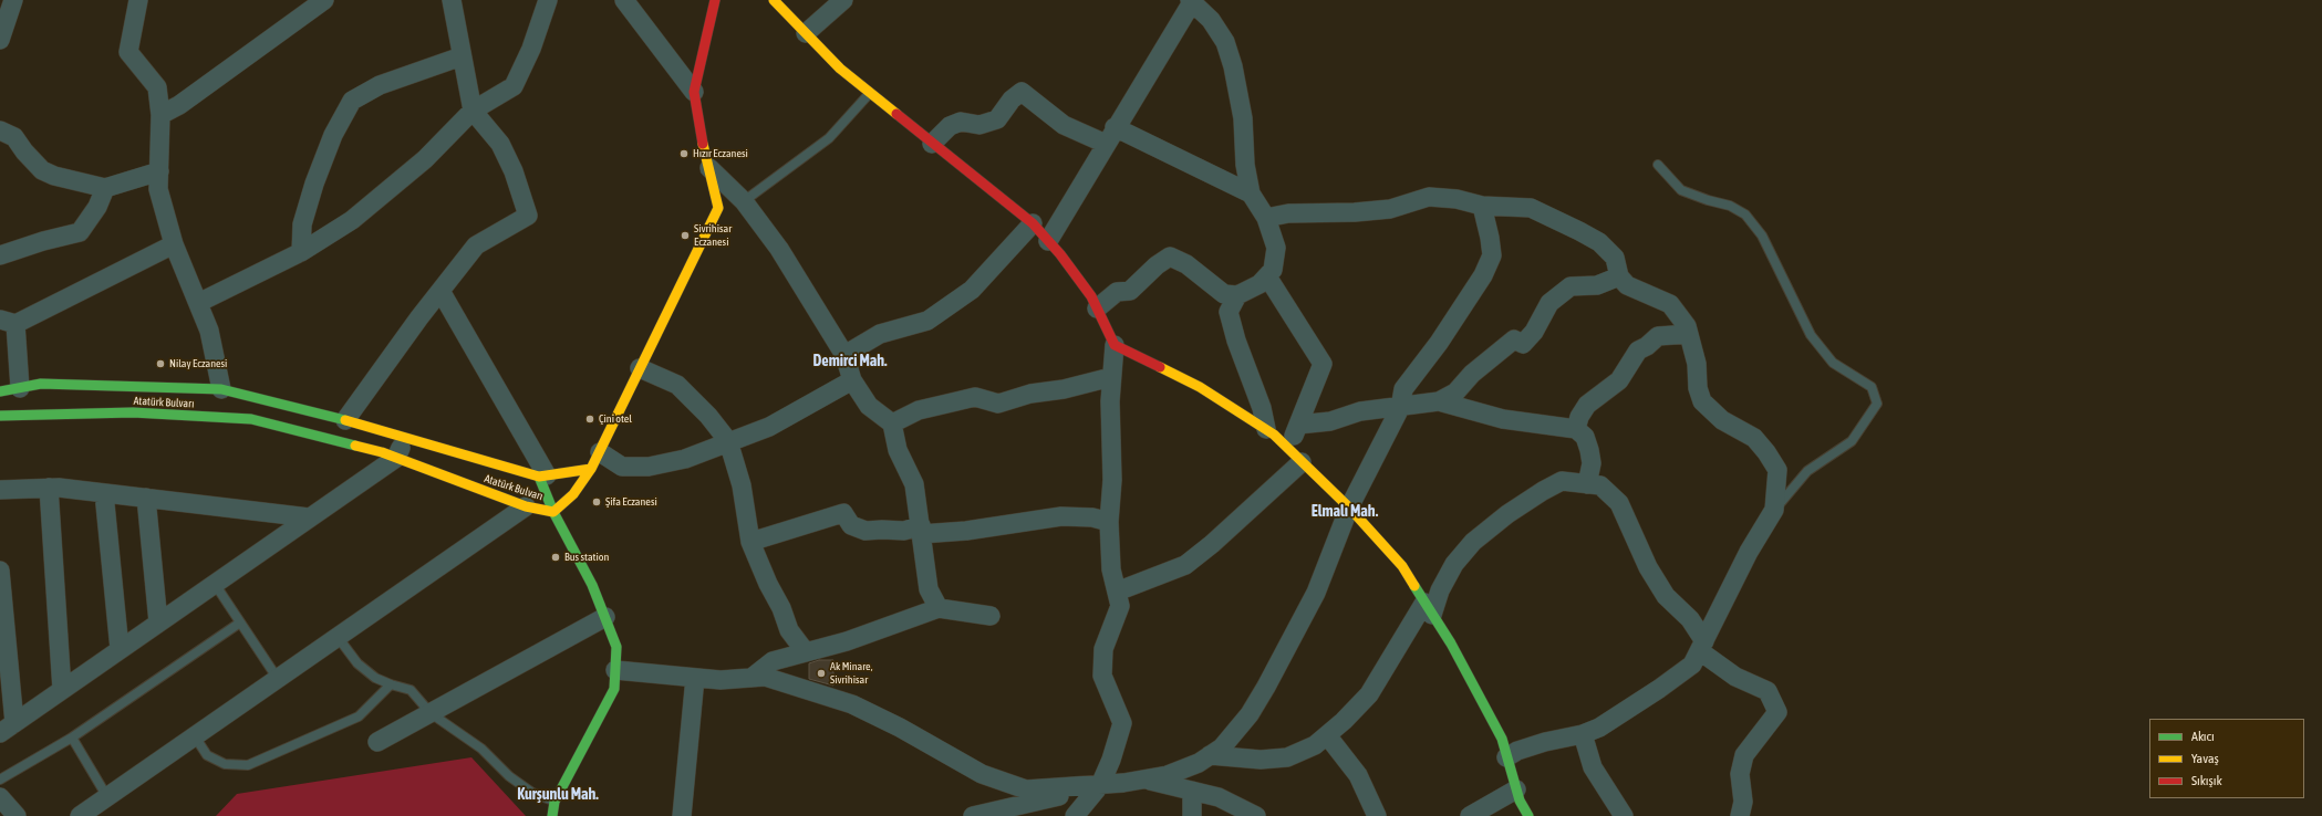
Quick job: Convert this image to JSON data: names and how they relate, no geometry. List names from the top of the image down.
{
  "streets": {
    "street": ["Atatürk Bulvarı"]
  },
  "districts": ["Demirci Mah.", "Elmalı Mah.", "Kurşunlu Mah."],
  "places": [
    "Hızır Eczanesi",
    "Sivrihisar Eczanesi",
    "Nilay Eczanesi",
    "Çini otel",
    "Şifa Eczanesi",
    "Bus station",
    "Ak Minare, Sivrihisar"
  ],
  "legend": ["Akıcı", "Yavaş", "Sıkışık"]
}
